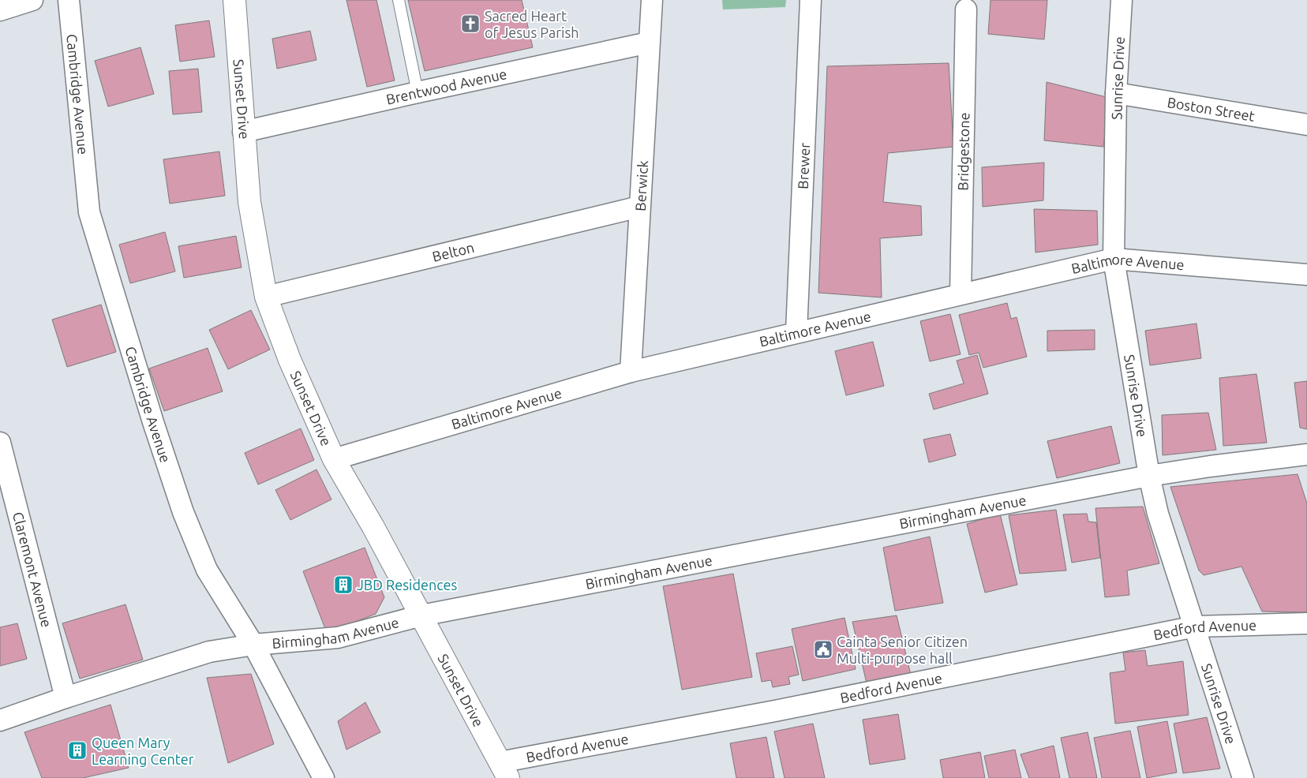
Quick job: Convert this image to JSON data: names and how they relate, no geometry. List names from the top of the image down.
{
  "streets": {
    "street": [
      "Sunrise Drive",
      "Brentwood Avenue",
      "Cambridge Avenue",
      "Sunset Drive",
      "Boston Street",
      "Bridgestone",
      "Brewer",
      "Berwick",
      "Belton",
      "Baltimore Avenue",
      "Birmingham Avenue",
      "Claremont Avenue",
      "Bedford Avenue"
    ]
  },
  "crossings": [
    ["Sunrise Drive", "Boston Street"],
    ["Sunrise Drive", "Baltimore Avenue"],
    ["Sunrise Drive", "Birmingham Avenue"],
    ["Sunrise Drive", "Bedford Avenue"],
    ["Brentwood Avenue", "Sunset Drive"],
    ["Brentwood Avenue", "Berwick"],
    ["Cambridge Avenue", "Birmingham Avenue"],
    ["Sunset Drive", "Belton"],
    ["Sunset Drive", "Baltimore Avenue"],
    ["Sunset Drive", "Birmingham Avenue"],
    ["Sunset Drive", "Bedford Avenue"],
    ["Bridgestone", "Baltimore Avenue"],
    ["Brewer", "Baltimore Avenue"],
    ["Berwick", "Belton"],
    ["Berwick", "Baltimore Avenue"],
    ["Birmingham Avenue", "Claremont Avenue"]
  ],
  "places": {
    "church": ["Sacred Heart of Jesus Parish"],
    "building": ["JBD Residences", "Queen Mary Learning Center"],
    "public building": ["Cainta Senior Citizen Multi-purpose hall"]
  }
}
